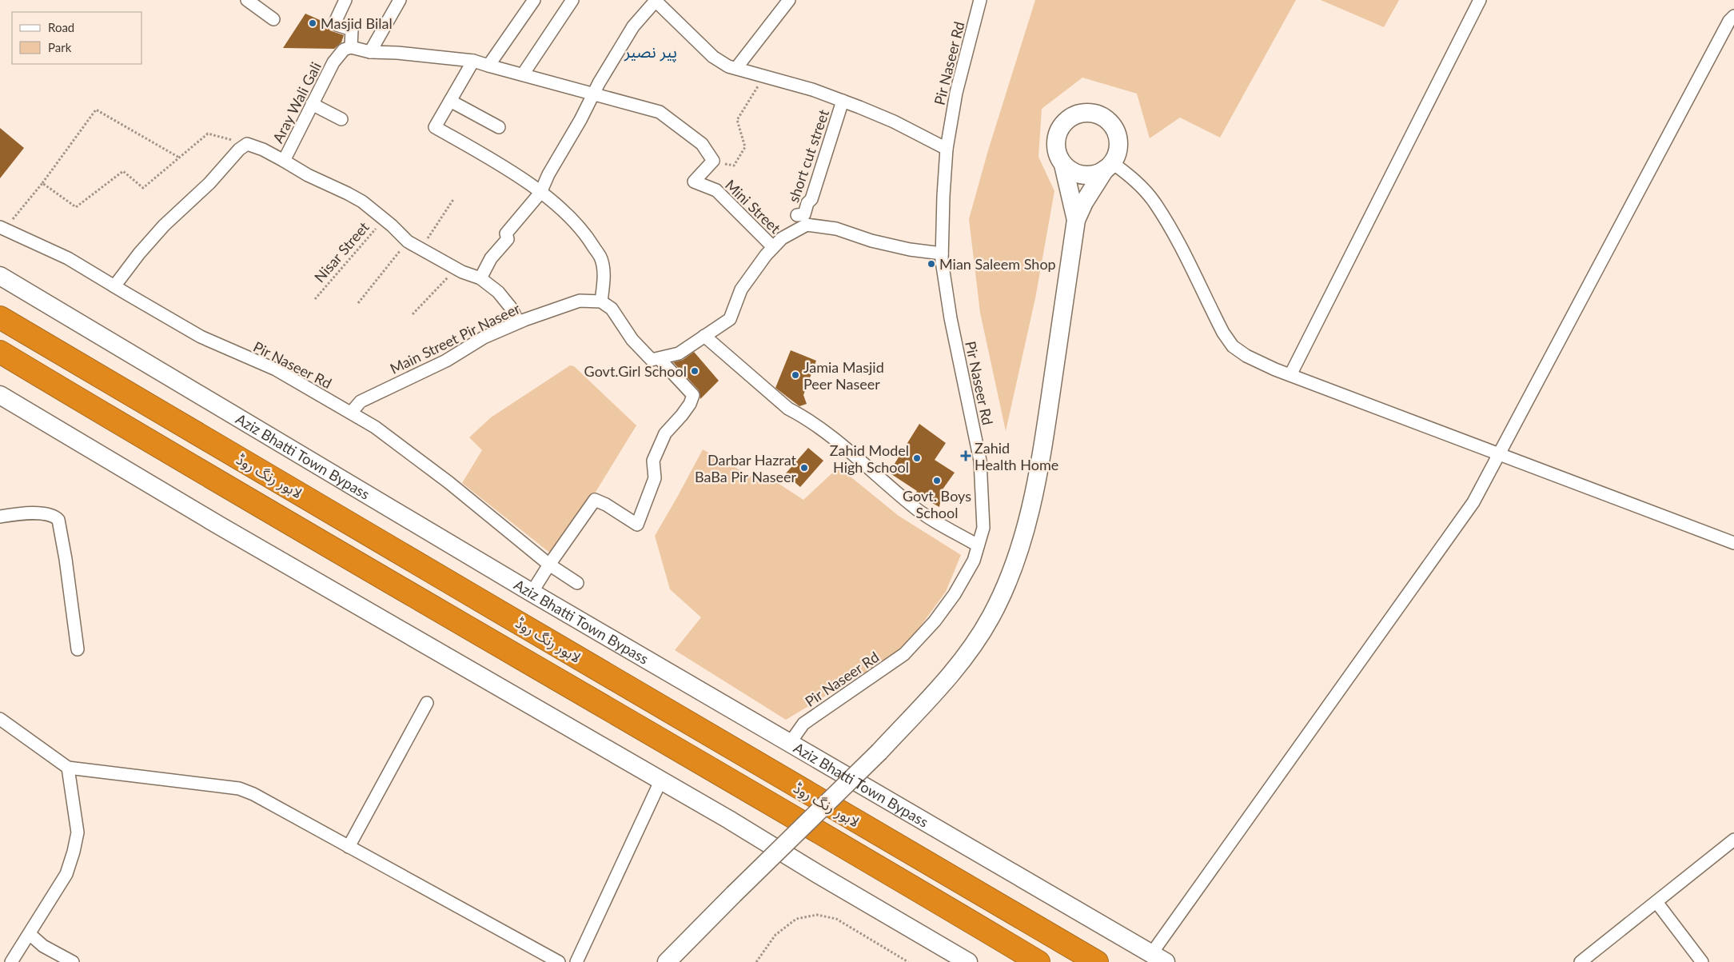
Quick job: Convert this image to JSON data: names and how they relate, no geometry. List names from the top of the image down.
{
  "streets": {
    "highway": ["لاہور رنگ روڈ"],
    "street": [
      "Pir Naseer Rd",
      "Aray Wali Gali",
      "short cut street",
      "Mini Street",
      "Main Street Pir Naseer",
      "Aziz Bhatti Town Bypass"
    ],
    "path": ["Nisar Street"]
  },
  "crossings": [
    ["Pir Naseer Rd", "Main Street Pir Naseer"],
    ["Pir Naseer Rd", "Aziz Bhatti Town Bypass"]
  ],
  "districts": ["پیر نصیر"],
  "places": {
    "other": [
      "Masjid Bilal",
      "Mian Saleem Shop",
      "Govt.Girl School",
      "Jamia Masjid Peer Naseer",
      "Zahid Model High School",
      "Darbar Hazrat BaBa Pir Naseer",
      "Govt. Boys School"
    ],
    "health": ["Zahid Health Home"]
  },
  "legend": ["Road", "Park"]
}
